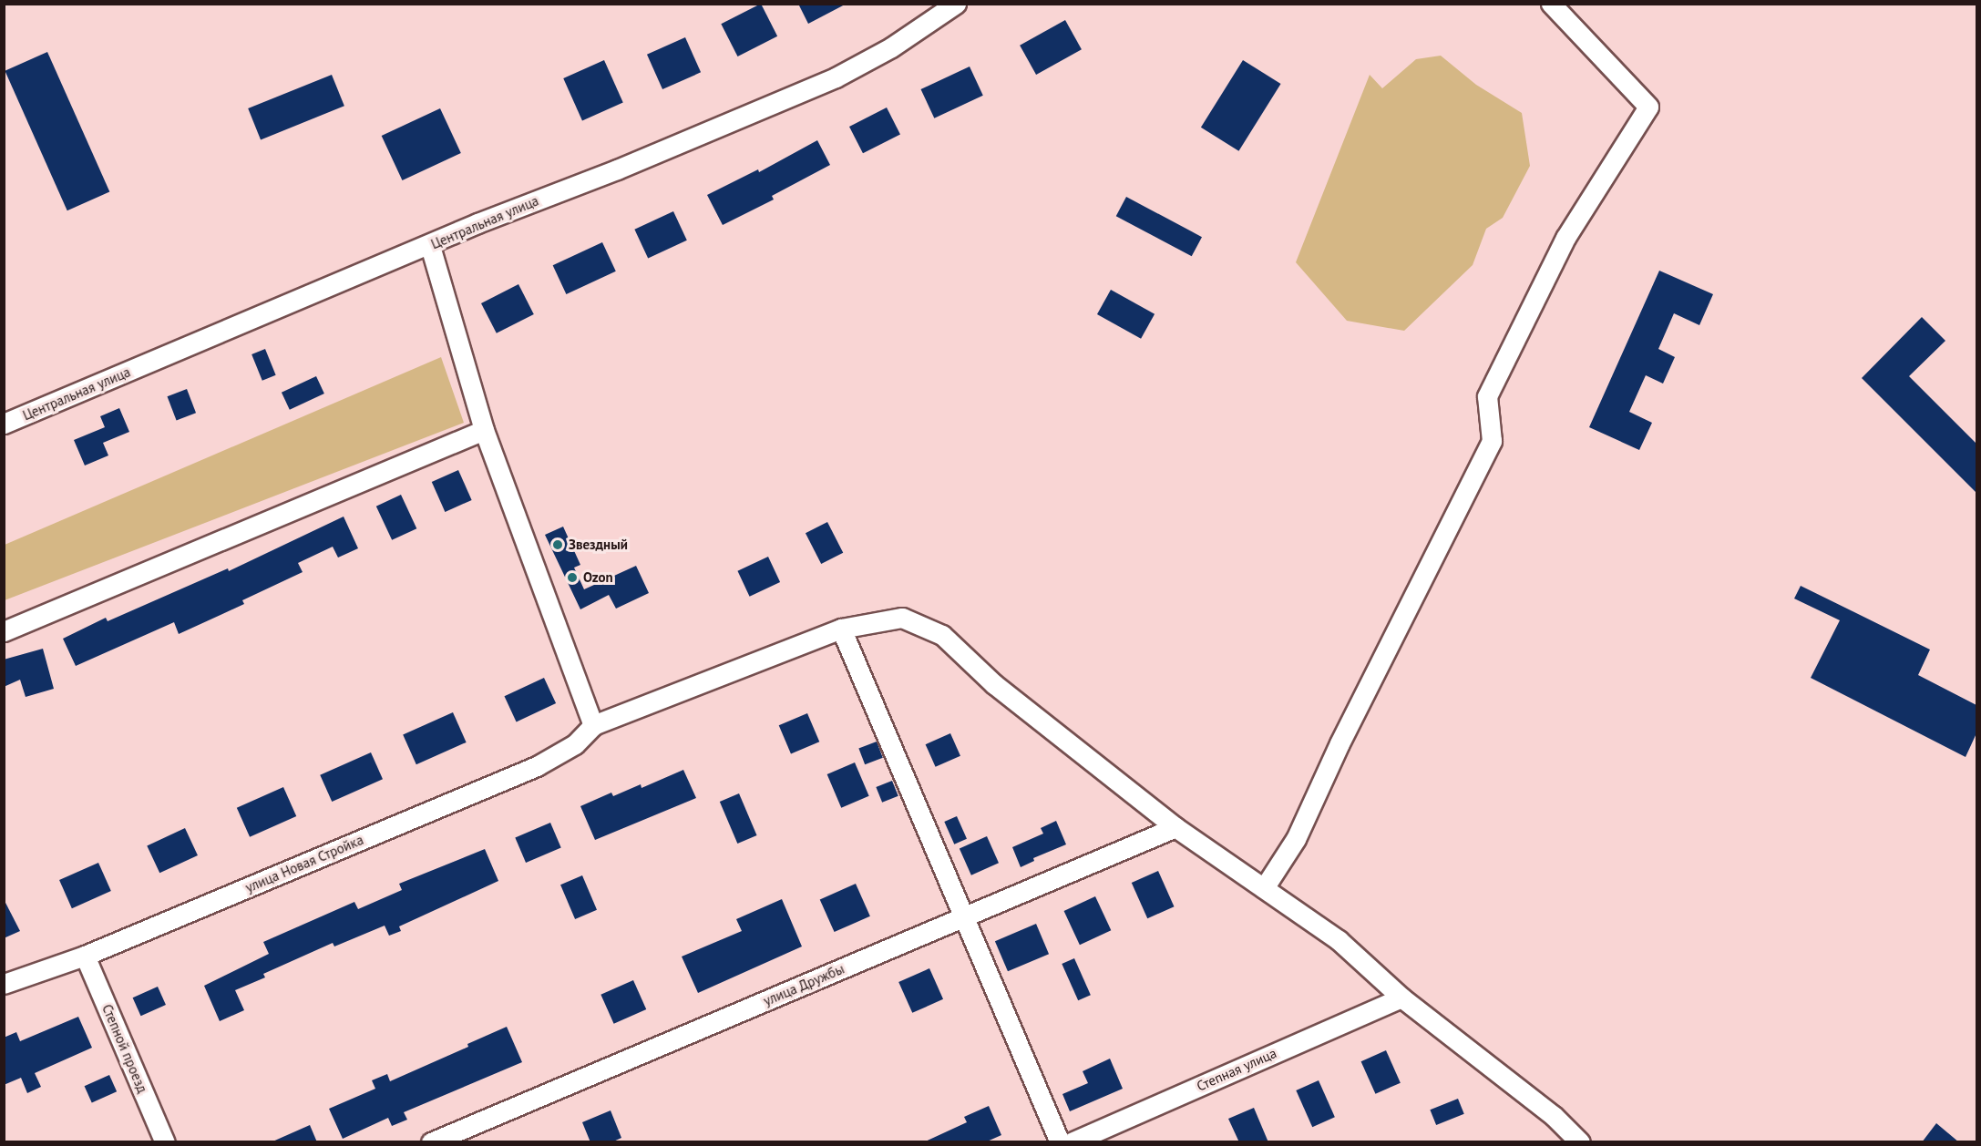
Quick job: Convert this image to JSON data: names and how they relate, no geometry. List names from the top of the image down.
{
  "streets": {
    "street": [
      "Центральная улица",
      "улица Новая Стройка",
      "улица Дружбы",
      "Степной проезд",
      "Степная улица"
    ]
  },
  "crossings": [
    ["улица Новая Стройка", "Степной проезд"]
  ],
  "places": ["Звездный", "Ozon"]
}
